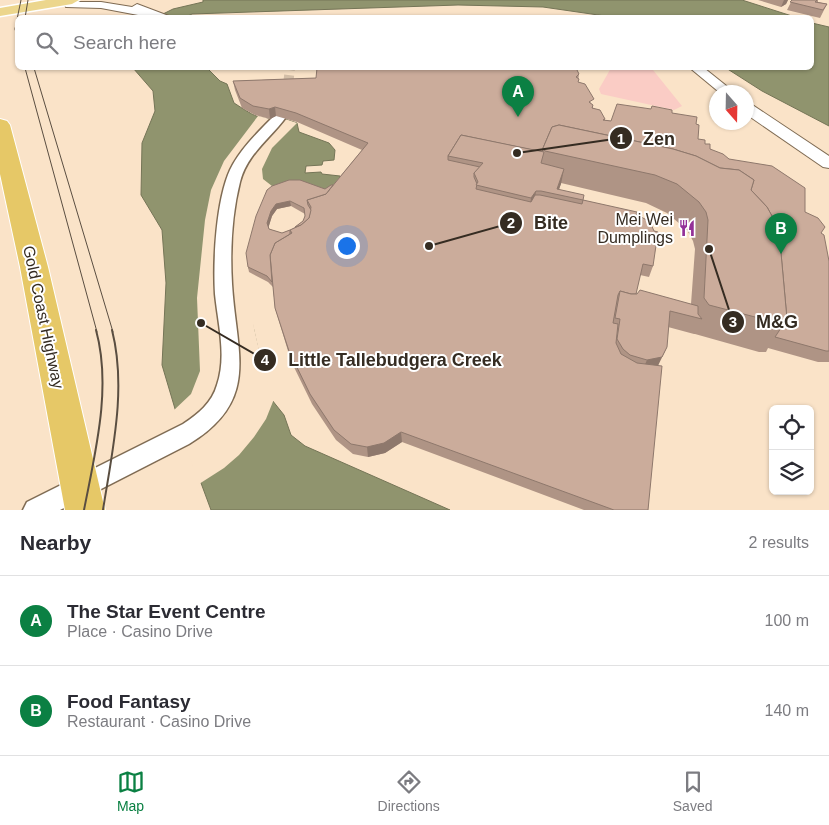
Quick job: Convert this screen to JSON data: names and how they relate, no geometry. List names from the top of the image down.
{
  "streets": {
    "highway": ["Gold Coast Highway"]
  },
  "places": {
    "other": [
      "Zen",
      "Bite",
      "M&G",
      "Little Tallebudgera Creek"
    ],
    "restaurant": ["Mei Wei Dumplings"]
  },
  "north": "bottom",
  "page": {
    "search": "Search here",
    "pins": ["A", "B"],
    "heading": ["Nearby", "2 results"],
    "list": [
      {
        "mark": "A",
        "name": "The Star Event Centre",
        "note": "Place · Casino Drive",
        "value": "100 m"
      },
      {
        "mark": "B",
        "name": "Food Fantasy",
        "note": "Restaurant · Casino Drive",
        "value": "140 m"
      }
    ],
    "nav": ["Map", "Directions", "Saved"]
  }
}
